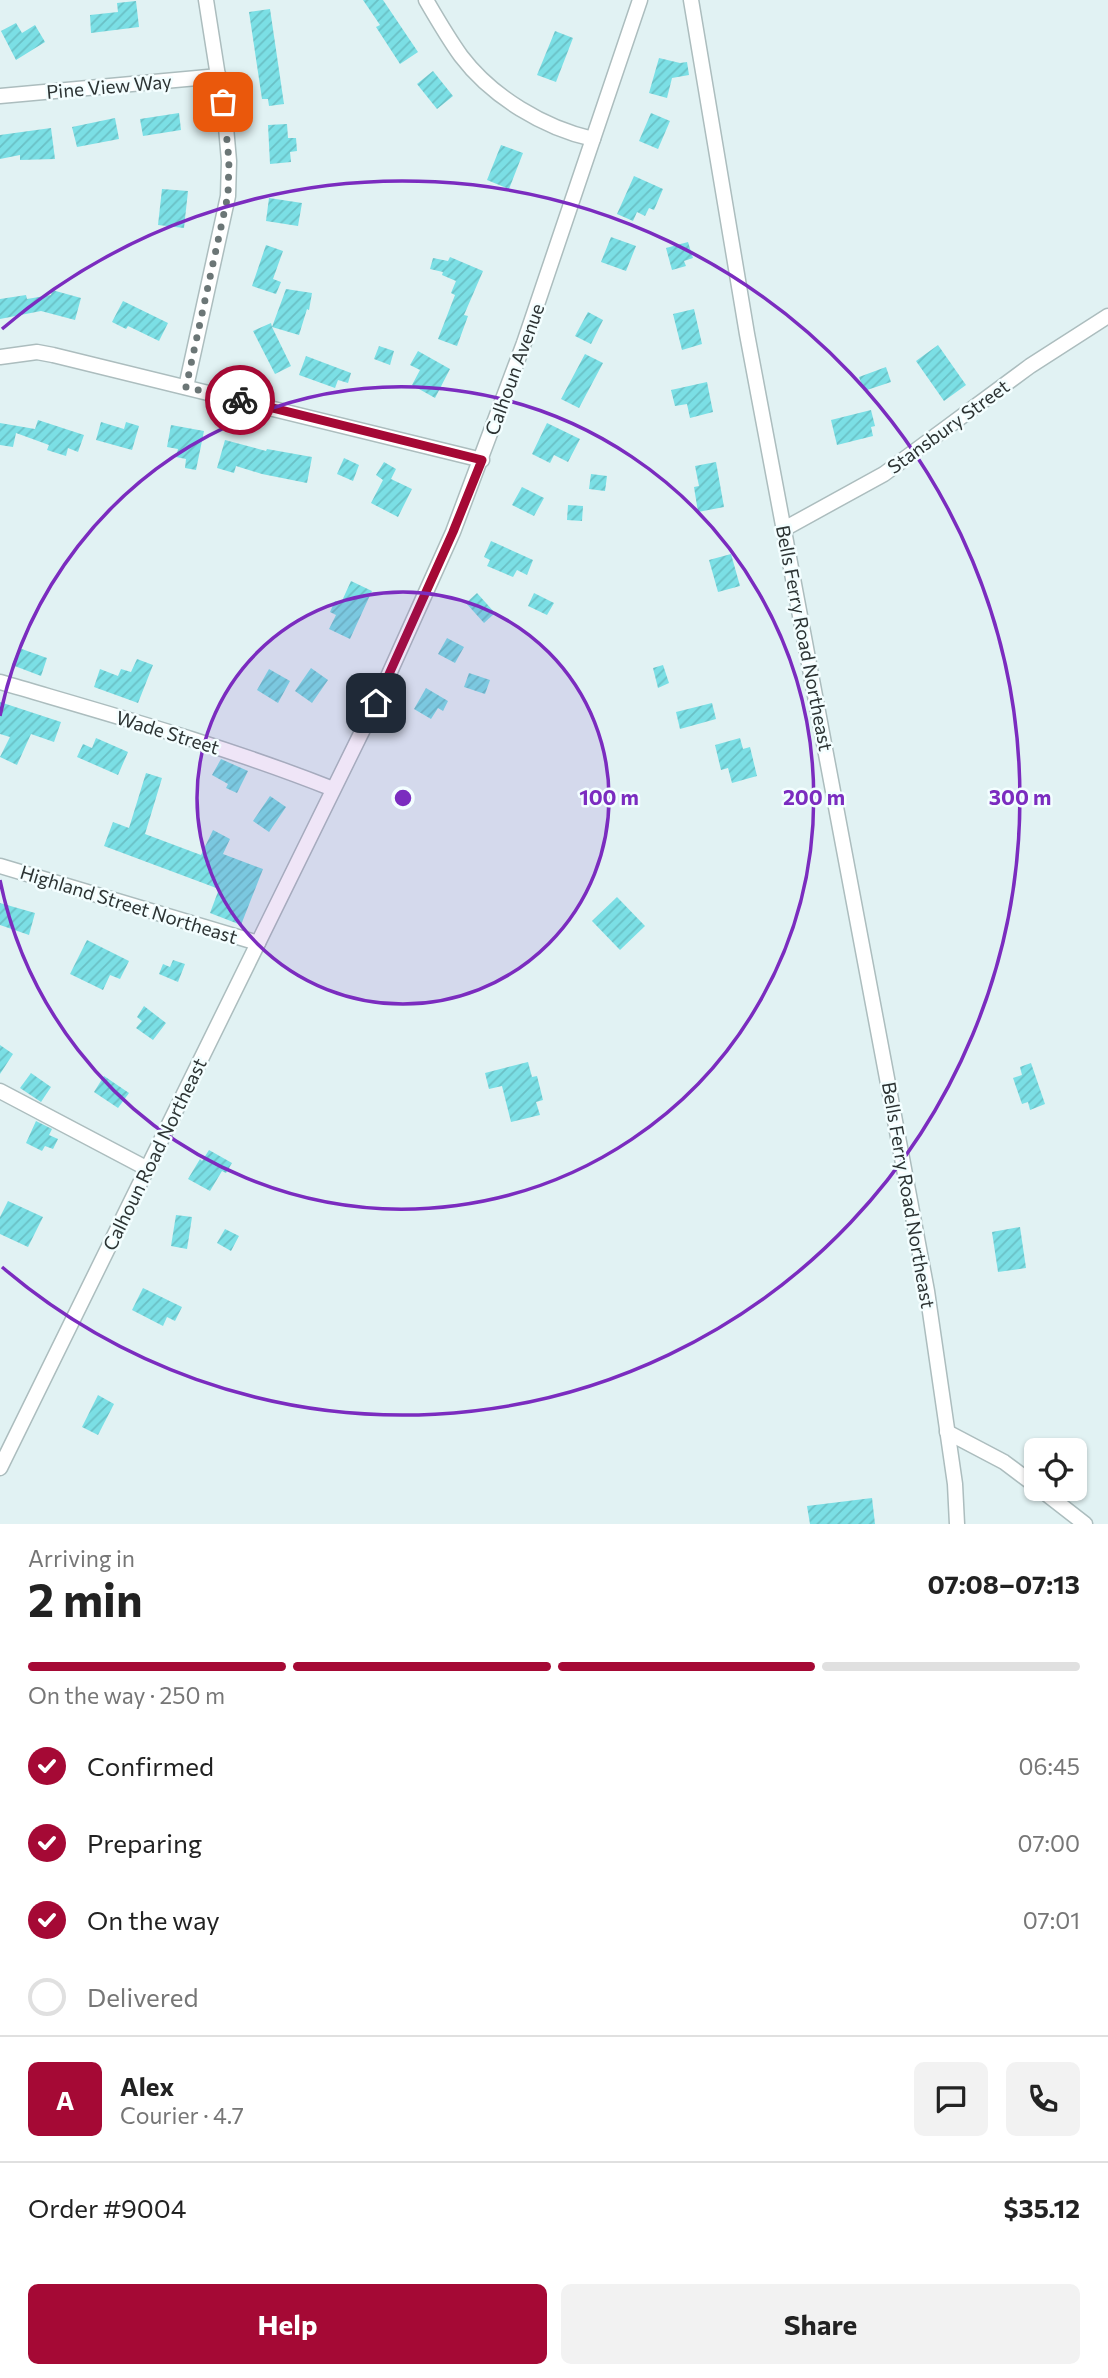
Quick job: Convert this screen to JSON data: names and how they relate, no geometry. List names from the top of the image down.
{
  "streets": {
    "street": [
      "Pine View Way",
      "Calhoun Avenue",
      "Stansbury Street",
      "Bells Ferry Road Northeast",
      "Wade Street",
      "Highland Street Northeast",
      "Calhoun Road Northeast"
    ]
  },
  "crossings": [
    ["Calhoun Avenue", "Wade Street"],
    ["Calhoun Avenue", "Calhoun Road Northeast"],
    ["Stansbury Street", "Bells Ferry Road Northeast"],
    ["Highland Street Northeast", "Calhoun Road Northeast"]
  ],
  "page": {
    "heading": ["2 min", "Arriving in", "07:08–07:13"],
    "panel": [
      "Alex",
      "Courier · 4.7",
      "Order #9004",
      "$35.12"
    ],
    "bar": "On the way · 250 m",
    "list": [
      ["Confirmed", "06:45"],
      ["Preparing", "07:00"],
      ["On the way", "07:01"],
      "Delivered"
    ],
    "round": "A",
    "buttons": ["Help", "Share"]
  },
  "rings": ["100 m", "200 m", "300 m"]
}
